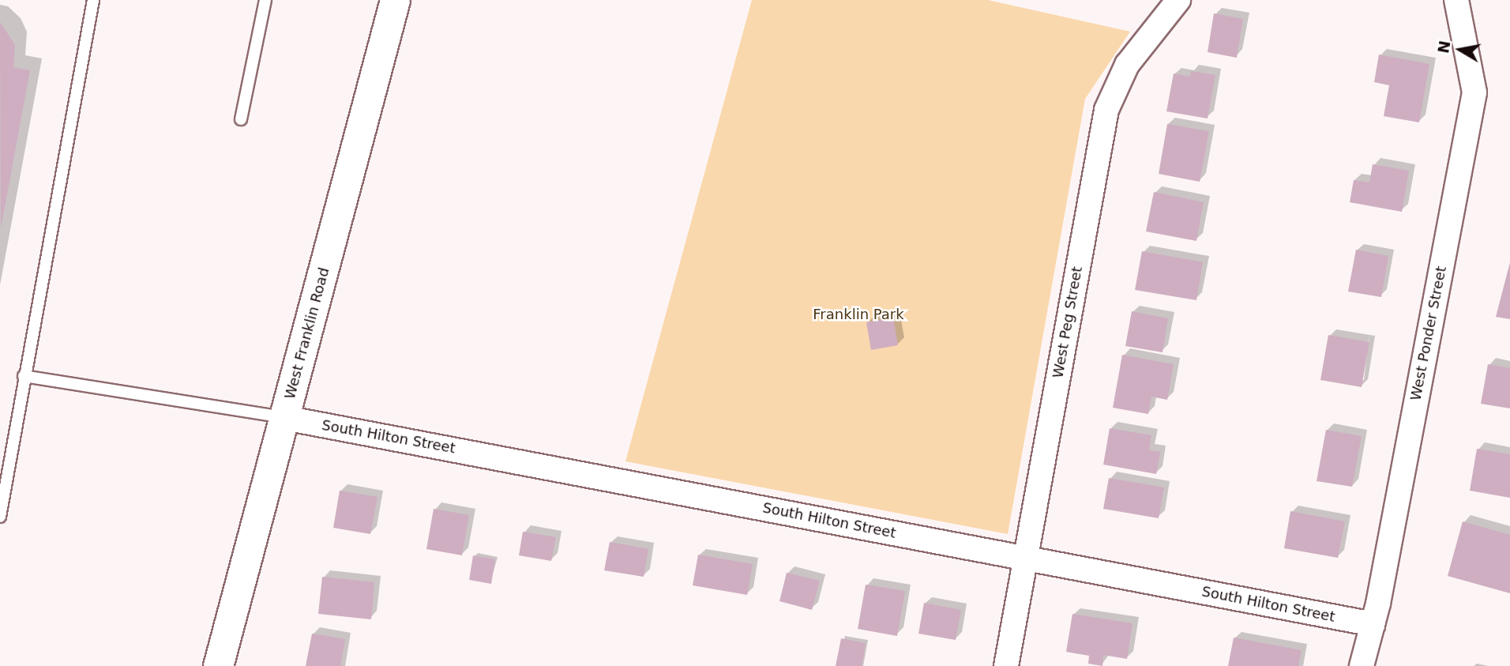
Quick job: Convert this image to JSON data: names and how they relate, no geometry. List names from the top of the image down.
{
  "streets": {
    "street": [
      "West Peg Street",
      "West Franklin Road",
      "West Ponder Street",
      "South Hilton Street"
    ]
  },
  "crossings": [
    ["West Peg Street", "South Hilton Street"],
    ["West Franklin Road", "South Hilton Street"],
    ["West Ponder Street", "South Hilton Street"]
  ],
  "parks": ["Franklin Park"],
  "north": "left"
}
